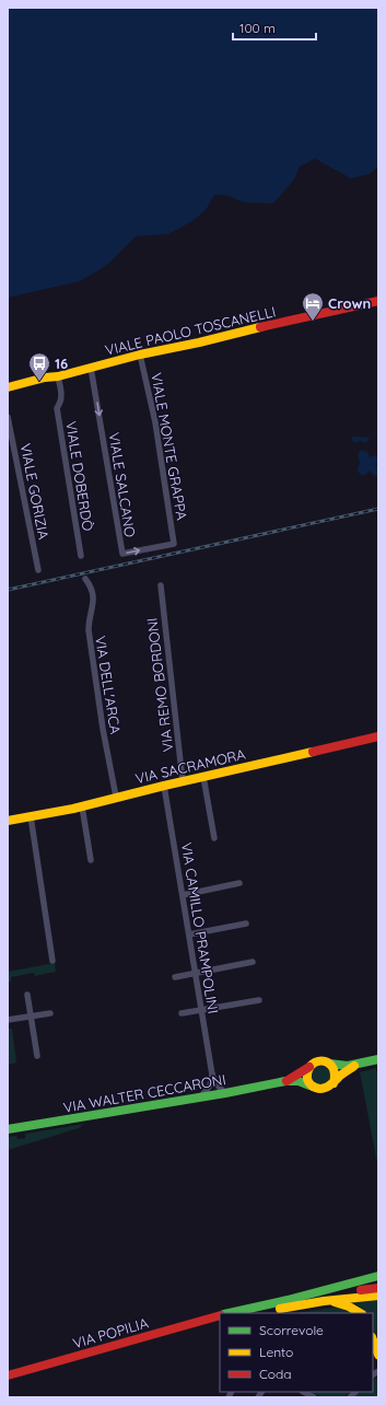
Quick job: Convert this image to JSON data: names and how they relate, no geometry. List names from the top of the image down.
{
  "streets": {
    "street": [
      "VIALE PAOLO TOSCANELLI",
      "VIALE MONTE GRAPPA",
      "VIALE DOBERDÒ",
      "VIALE SALCANO",
      "VIALE GORIZIA",
      "VIA DELL'ARCA",
      "VIA REMO BORDONI",
      "VIA SACRAMORA",
      "VIA CAMILLO PRAMPOLINI",
      "VIA WALTER CECCARONI",
      "VIA POPILIA"
    ]
  },
  "crossings": [
    ["VIALE PAOLO TOSCANELLI", "VIALE MONTE GRAPPA"],
    ["VIALE PAOLO TOSCANELLI", "VIALE DOBERDÒ"],
    ["VIALE PAOLO TOSCANELLI", "VIALE SALCANO"],
    ["VIALE MONTE GRAPPA", "VIALE SALCANO"],
    ["VIA DELL'ARCA", "VIA SACRAMORA"],
    ["VIA REMO BORDONI", "VIA SACRAMORA"],
    ["VIA SACRAMORA", "VIA CAMILLO PRAMPOLINI"],
    ["VIA CAMILLO PRAMPOLINI", "VIA WALTER CECCARONI"]
  ],
  "one_way": ["VIALE SALCANO"],
  "places": {
    "hotel": ["Crown"],
    "bus stop": ["16"]
  },
  "legend": ["Scorrevole", "Lento", "Coda"],
  "scale_bar": "100 m"
}
